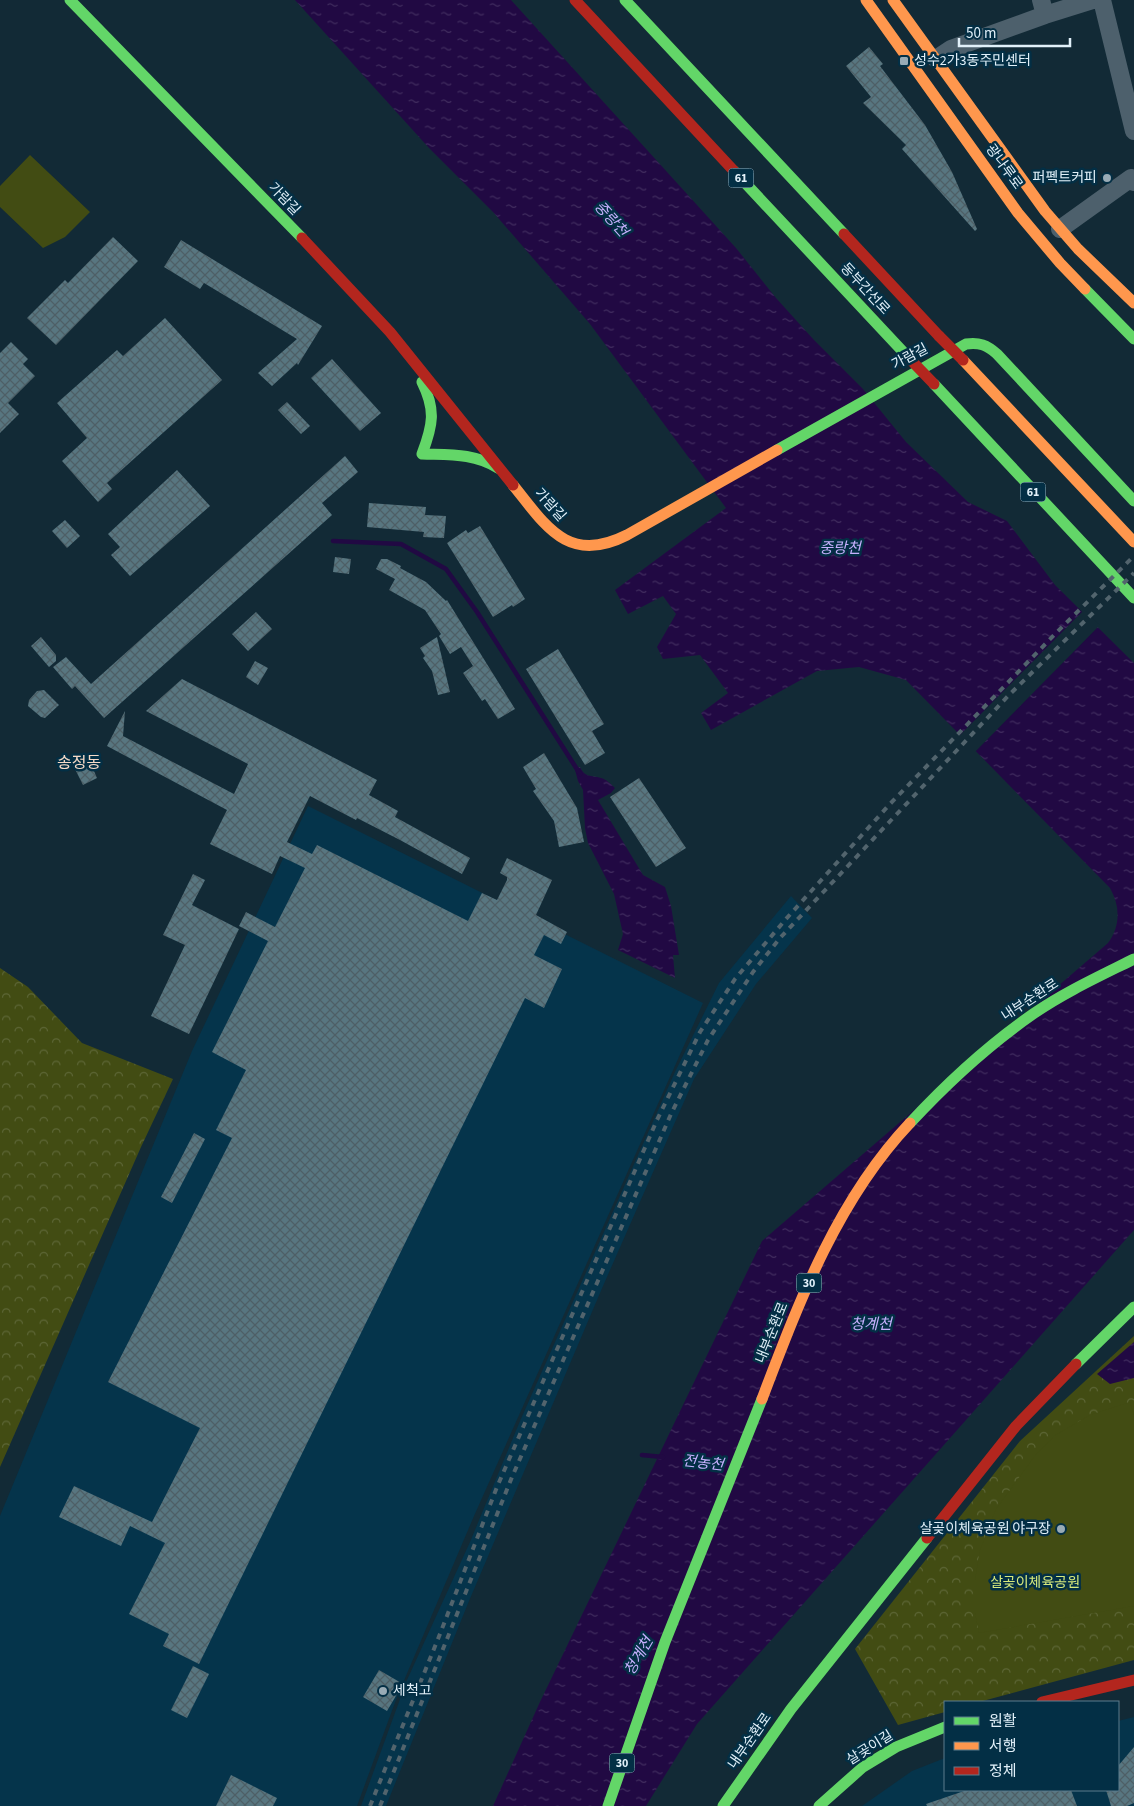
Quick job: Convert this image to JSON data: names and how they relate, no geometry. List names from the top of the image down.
{
  "streets": {
    "main road": [
      "광나루로",
      "61",
      "가람길",
      "동부간선로",
      "내부순환로",
      "30",
      "살곶이길"
    ]
  },
  "districts": ["송정동"],
  "water": ["중랑천", "청계천", "전농천"],
  "parks": ["살곶이체육공원"],
  "places": {
    "transit": ["성수2가3동주민센터"],
    "other": ["퍼펙트커피", "살곶이체육공원 야구장", "세척고"]
  },
  "legend": ["원활", "서행", "정체"],
  "scale_bar": "50 m"
}
